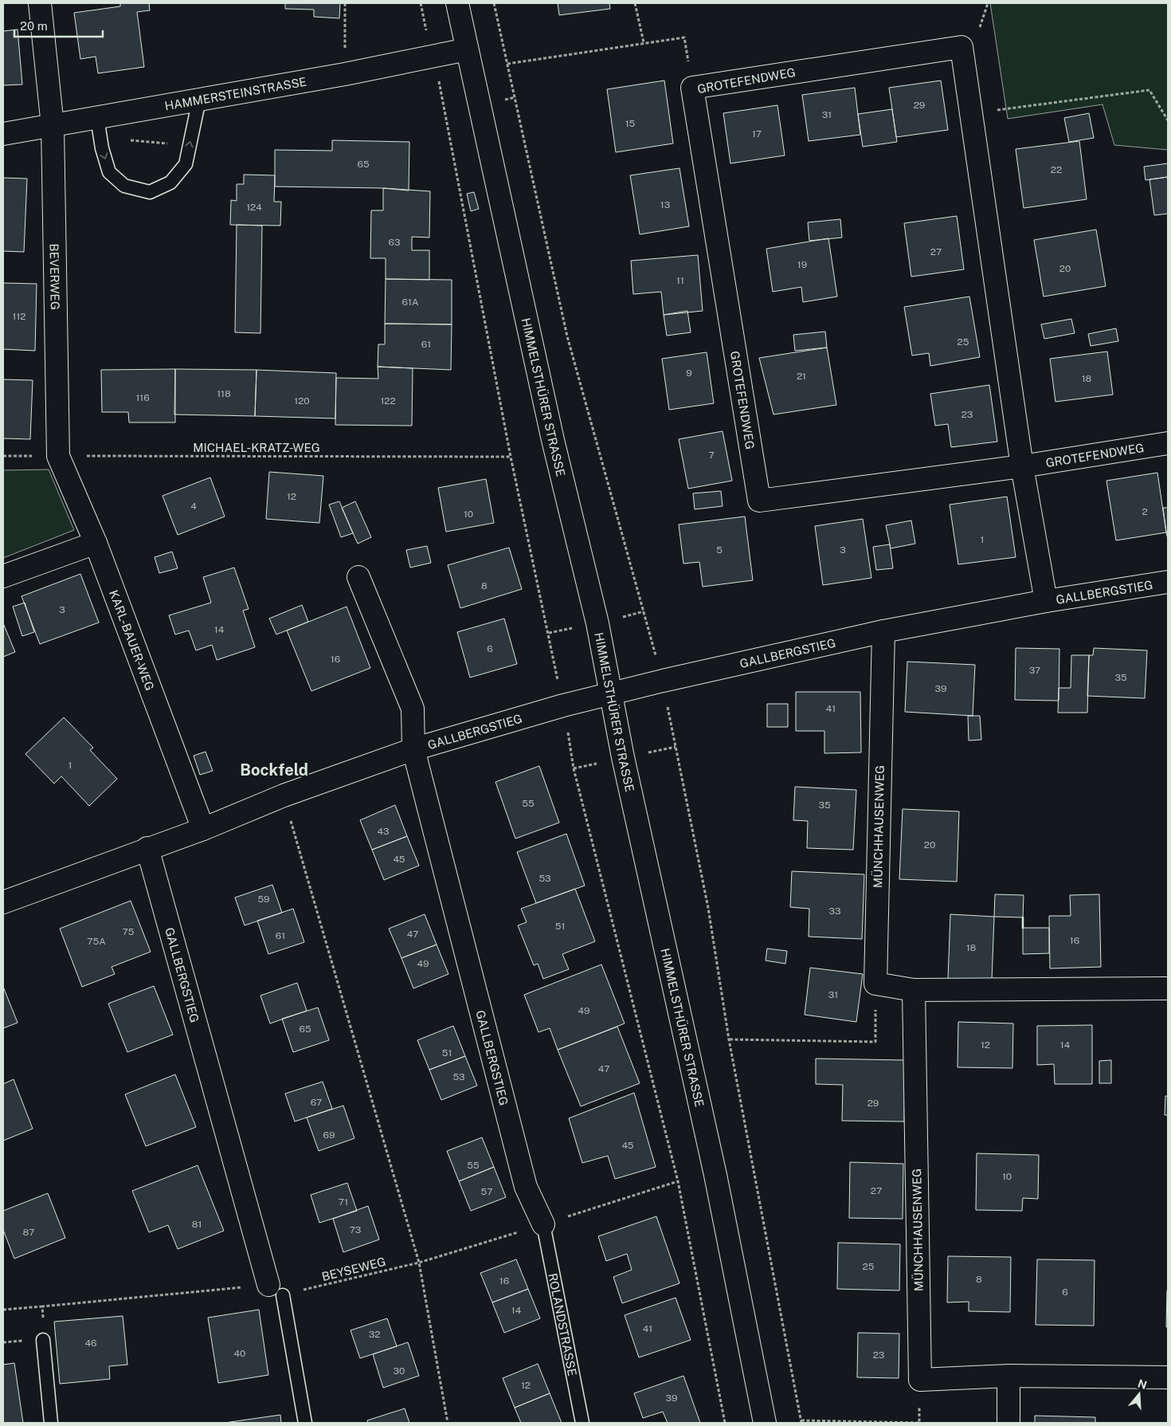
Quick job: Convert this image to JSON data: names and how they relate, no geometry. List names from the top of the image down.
{
  "streets": {
    "street": [
      "GROTEFENDWEG",
      "HAMMERSTEINSTRASSE",
      "BEVERWEG",
      "HIMMELSTHÜRER STRASSE",
      "GALLBERGSTIEG",
      "KARL-BAUER-WEG",
      "MÜNCHHAUSENWEG"
    ],
    "lane": ["ROLANDSTRASSE"],
    "path": ["MICHAEL-KRATZ-WEG", "BEYSEWEG"]
  },
  "crossings": [
    ["GROTEFENDWEG", "GALLBERGSTIEG"],
    ["HAMMERSTEINSTRASSE", "BEVERWEG"],
    ["HAMMERSTEINSTRASSE", "HIMMELSTHÜRER STRASSE"],
    ["BEVERWEG", "MICHAEL-KRATZ-WEG"],
    ["BEVERWEG", "KARL-BAUER-WEG"],
    ["HIMMELSTHÜRER STRASSE", "GALLBERGSTIEG"],
    ["GALLBERGSTIEG", "KARL-BAUER-WEG"],
    ["GALLBERGSTIEG", "MÜNCHHAUSENWEG"],
    ["GALLBERGSTIEG", "BEYSEWEG"],
    ["GALLBERGSTIEG", "ROLANDSTRASSE"],
    ["BEYSEWEG", "ROLANDSTRASSE"]
  ],
  "districts": ["Bockfeld"],
  "house_numbers": [
    "29",
    "31",
    "15",
    "17",
    "65",
    "22",
    "13",
    "124",
    "63",
    "27",
    "19",
    "20",
    "11",
    "61A",
    "112",
    "25",
    "61",
    "9",
    "21",
    "18",
    "118",
    "116",
    "120",
    "122",
    "23",
    "7",
    "12",
    "4",
    "2",
    "10",
    "1",
    "5",
    "3",
    "8",
    "3",
    "14",
    "6",
    "16",
    "37",
    "35",
    "39",
    "41",
    "1",
    "55",
    "35",
    "43",
    "20",
    "45",
    "53",
    "59",
    "33",
    "51",
    "75",
    "47",
    "61",
    "16",
    "75A",
    "18",
    "49",
    "31",
    "49",
    "65",
    "12",
    "14",
    "51",
    "47",
    "53",
    "67",
    "29",
    "69",
    "45",
    "55",
    "10",
    "27",
    "57",
    "71",
    "81",
    "73",
    "87",
    "25",
    "8",
    "16",
    "6",
    "14",
    "41",
    "32",
    "46",
    "40",
    "23",
    "30",
    "12",
    "39"
  ],
  "scale_bar": "20 m",
  "north": "top"
}
